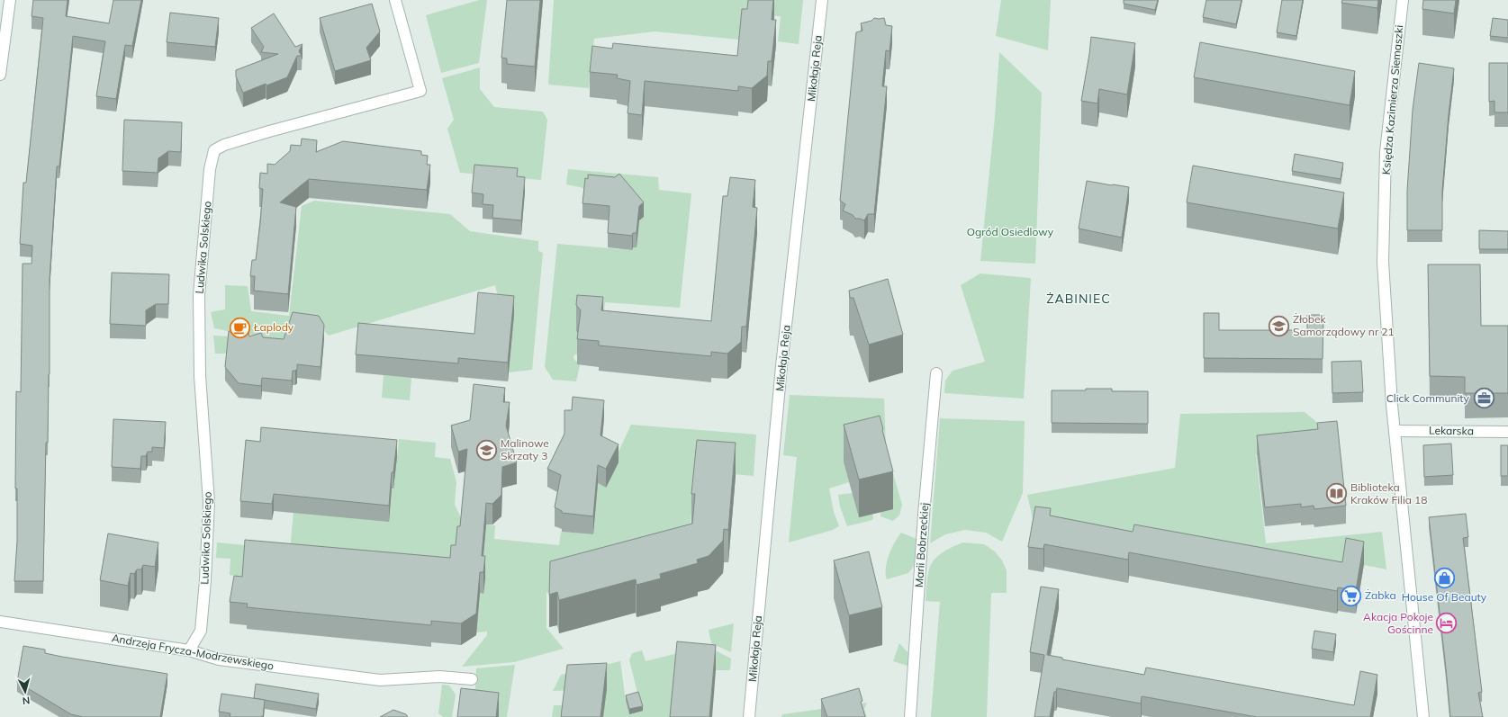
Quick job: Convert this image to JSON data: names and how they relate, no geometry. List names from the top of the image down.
{
  "streets": {
    "street": [
      "Mikołaja Reja",
      "Księdza Kazimierza Siemaszki",
      "Ludwika Solskiego",
      "Lekarska",
      "Marii Bobrzeckiej",
      "Andrzeja Frycza-Modrzewskiego"
    ]
  },
  "crossings": [
    ["Księdza Kazimierza Siemaszki", "Lekarska"],
    ["Ludwika Solskiego", "Andrzeja Frycza-Modrzewskiego"]
  ],
  "districts": ["ŻABINIEC"],
  "parks": ["Ogród Osiedlowy"],
  "places": {
    "school or university": ["Żłobek Samorządowy nr 21", "Malinowe Skrzaty 3"],
    "cafe": ["Łaplody"],
    "office": ["Click Community"],
    "library": ["Biblioteka Kraków Filia 18"],
    "shop": ["House Of Beauty"],
    "supermarket": ["Żabka"],
    "hotel": ["Akacja Pokoje Gościnne"]
  },
  "north": "bottom"
}
